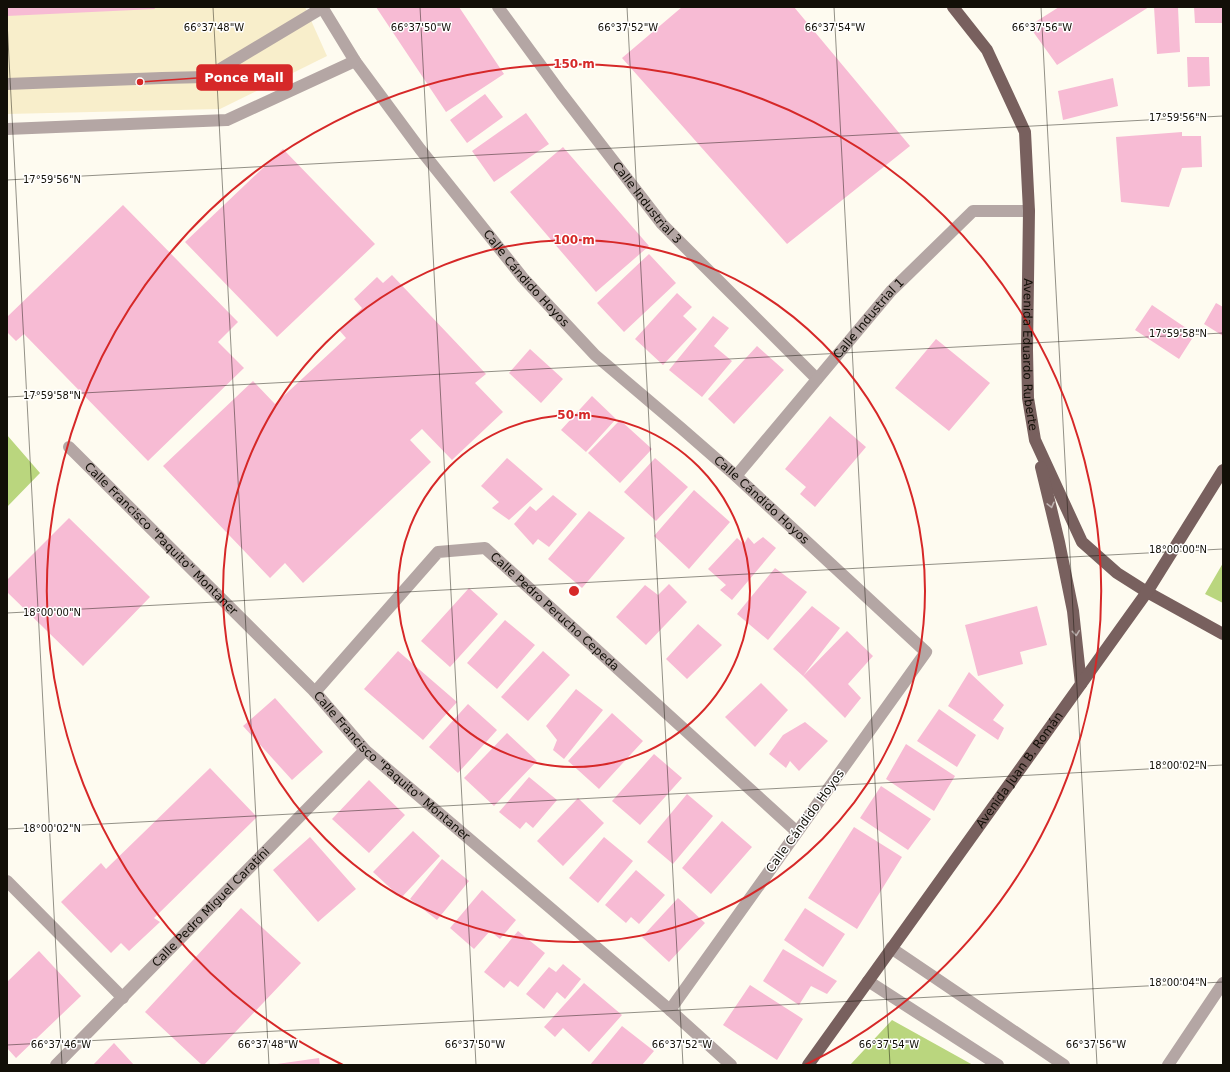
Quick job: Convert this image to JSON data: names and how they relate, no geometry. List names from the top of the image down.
{
  "streets": {
    "main road": ["Avenida Eduardo Ruberte", "Avenida Juan B. Román"],
    "street": [
      "Calle Industrial 3",
      "Calle Cándido Hoyos",
      "Calle Industrial 1",
      "Calle Francisco \"Paquito\" Montaner",
      "Calle Pedro Perucho Cepeda",
      "Calle Pedro Miguel Caratini"
    ]
  },
  "crossings": [
    ["Calle Industrial 3", "Calle Industrial 1"],
    ["Calle Cándido Hoyos", "Calle Industrial 1"],
    ["Calle Cándido Hoyos", "Calle Francisco \"Paquito\" Montaner"],
    ["Calle Cándido Hoyos", "Calle Pedro Perucho Cepeda"],
    ["Calle Industrial 1", "Avenida Eduardo Ruberte"],
    ["Avenida Eduardo Ruberte", "Avenida Juan B. Román"],
    ["Calle Francisco \"Paquito\" Montaner", "Calle Pedro Perucho Cepeda"],
    ["Calle Francisco \"Paquito\" Montaner", "Calle Pedro Miguel Caratini"]
  ],
  "places": ["Ponce Mall"],
  "coordinates": [
    "66°37'48\"W",
    "66°37'50\"W",
    "66°37'52\"W",
    "66°37'54\"W",
    "66°37'56\"W",
    "17°59'56\"N",
    "17°59'58\"N",
    "18°00'00\"N",
    "18°00'02\"N",
    "18°00'04\"N",
    "66°37'46\"W"
  ],
  "rings": ["150 m", "100 m", "50 m"]
}
